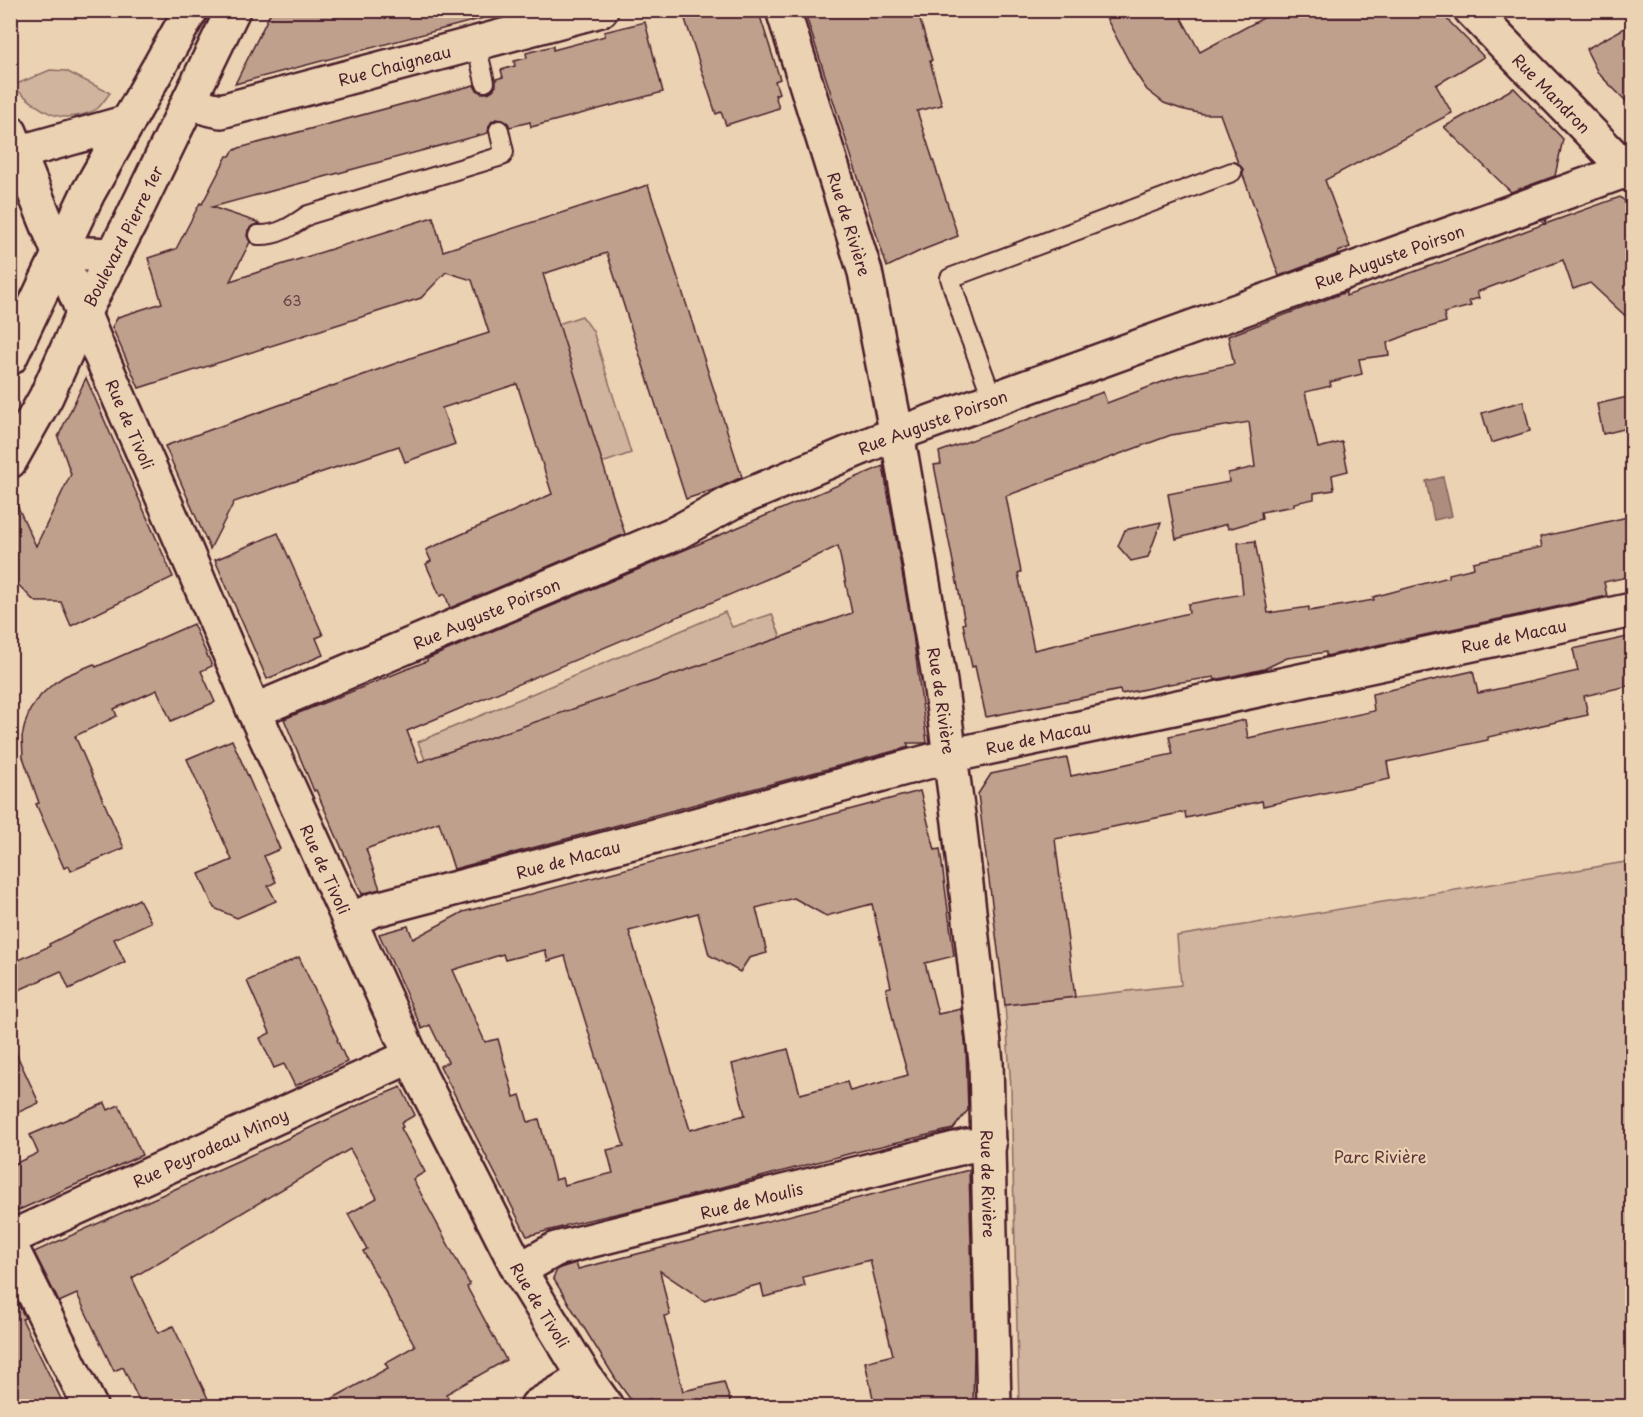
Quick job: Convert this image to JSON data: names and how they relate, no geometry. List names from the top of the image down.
{
  "streets": {
    "street": [
      "Rue Chaigneau",
      "Rue Mandron",
      "Rue de Rivière",
      "Boulevard Pierre 1er",
      "Rue Auguste Poirson",
      "Rue de Tivoli",
      "Rue de Macau",
      "Rue Peyrodeau Minoy",
      "Rue de Moulis"
    ]
  },
  "crossings": [
    ["Rue Chaigneau", "Boulevard Pierre 1er"],
    ["Rue Mandron", "Rue Auguste Poirson"],
    ["Rue de Rivière", "Rue Auguste Poirson"],
    ["Rue de Rivière", "Rue de Macau"],
    ["Rue de Rivière", "Rue de Moulis"],
    ["Boulevard Pierre 1er", "Rue de Tivoli"],
    ["Rue Auguste Poirson", "Rue de Tivoli"],
    ["Rue de Tivoli", "Rue de Macau"],
    ["Rue de Tivoli", "Rue Peyrodeau Minoy"],
    ["Rue de Tivoli", "Rue de Moulis"]
  ],
  "parks": ["Parc Rivière"],
  "house_numbers": ["63"]
}
